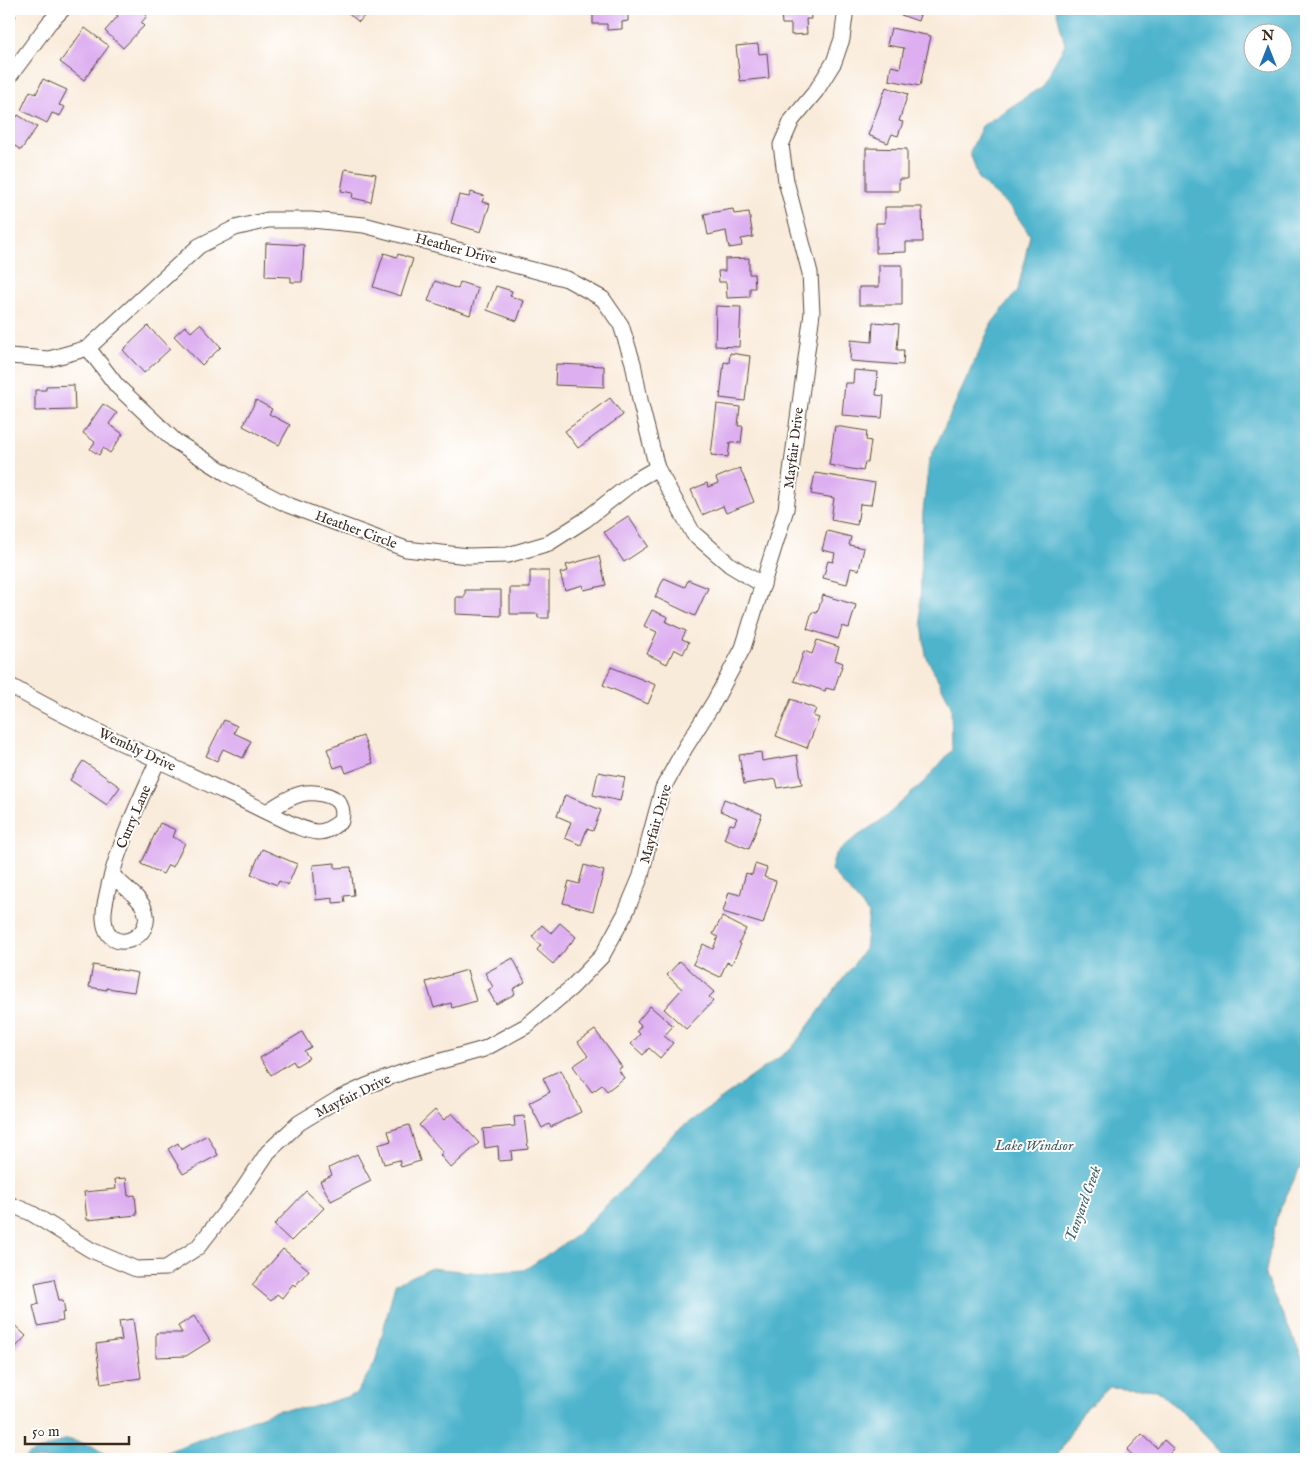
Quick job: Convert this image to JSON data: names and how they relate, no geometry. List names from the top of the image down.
{
  "streets": {
    "street": [
      "Heather Drive",
      "Mayfair Drive",
      "Heather Circle",
      "Wembly Drive",
      "Curry Lane"
    ]
  },
  "crossings": [
    ["Heather Drive", "Mayfair Drive"],
    ["Heather Drive", "Heather Circle"],
    ["Wembly Drive", "Curry Lane"]
  ],
  "water": ["Lake Windsor", "Tanyard Creek"],
  "scale_bar": "50 m",
  "north": "top"
}
